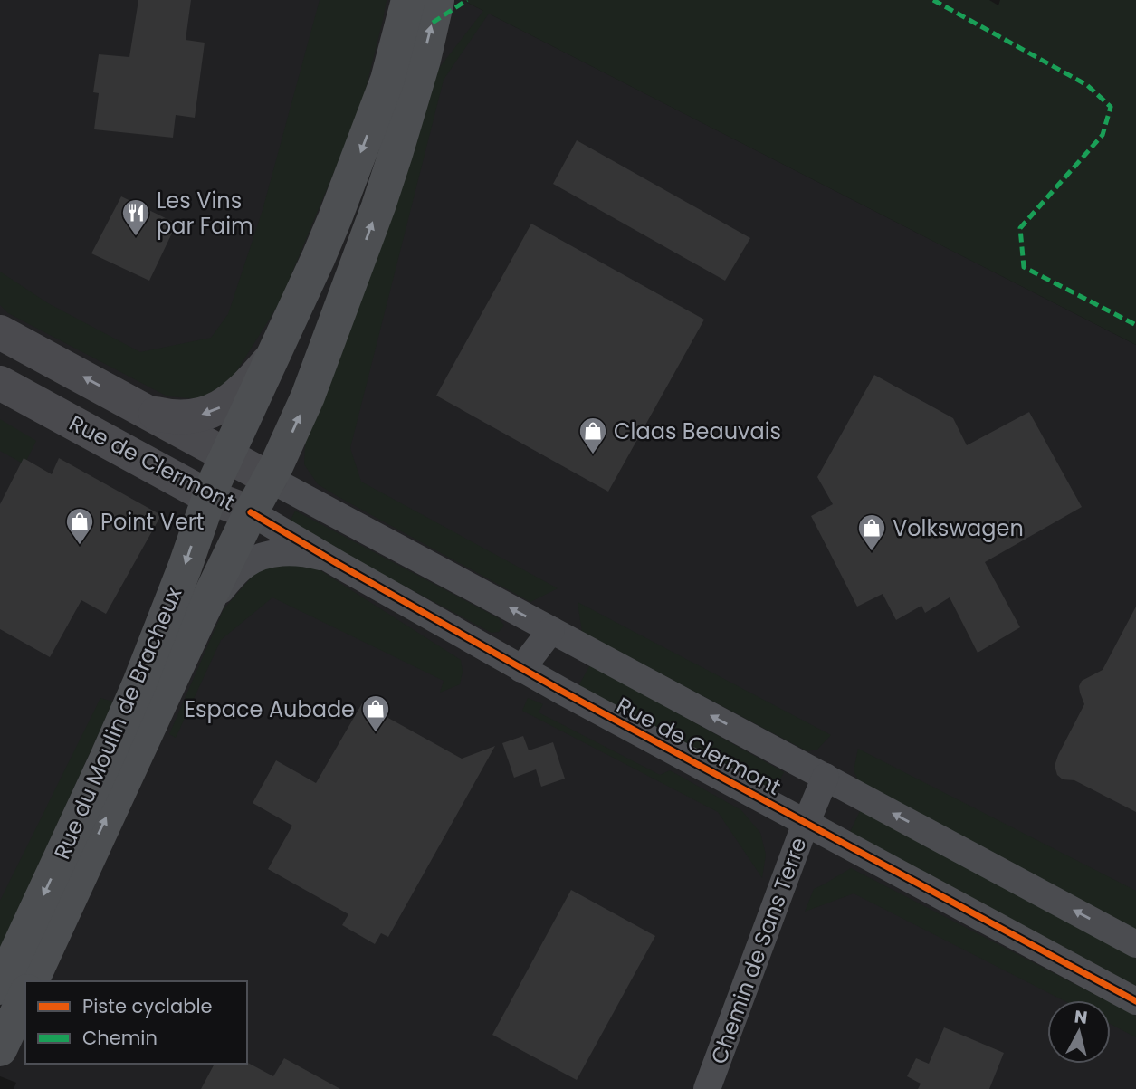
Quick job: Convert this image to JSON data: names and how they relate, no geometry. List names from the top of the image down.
{
  "streets": {
    "main road": ["Rue de Clermont", "Rue du Moulin de Bracheux"],
    "street": ["Chemin de Sans Terre"]
  },
  "crossings": [
    ["Rue de Clermont", "Rue du Moulin de Bracheux"],
    ["Rue de Clermont", "Chemin de Sans Terre"]
  ],
  "one_way": ["Rue de Clermont"],
  "places": {
    "restaurant": ["Les Vins par Faim"],
    "shop": [
      "Claas Beauvais",
      "Point Vert",
      "Volkswagen",
      "Espace Aubade"
    ]
  },
  "legend": ["Piste cyclable", "Chemin"],
  "north": "top"
}
